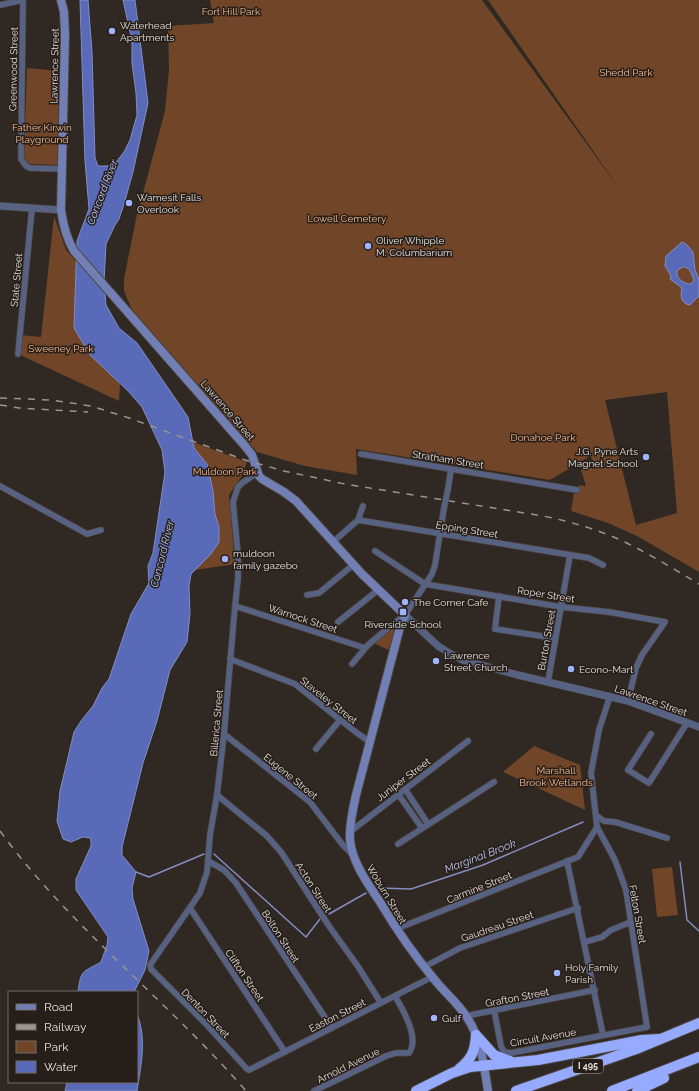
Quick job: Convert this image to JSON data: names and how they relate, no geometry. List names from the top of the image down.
{
  "streets": {
    "highway": ["I 495"],
    "main road": ["Lawrence Street", "Woburn Street"],
    "street": [
      "Greenwood Street",
      "State Street",
      "Stratham Street",
      "Epping Street",
      "Roper Street",
      "Warnock Street",
      "Burton Street",
      "Staveley Street",
      "Billerica Street",
      "Eugene Street",
      "Juniper Street",
      "Acton Street",
      "Carmine Street",
      "Felton Street",
      "Gaudreau Street",
      "Bolton Street",
      "Clifton Street",
      "Grafton Street",
      "Denton Street",
      "Easton Street",
      "Circuit Avenue",
      "Arnold Avenue"
    ]
  },
  "crossings": [
    ["Lawrence Street", "Greenwood Street"],
    ["Lawrence Street", "Roper Street"],
    ["Lawrence Street", "Burton Street"],
    ["Lawrence Street", "Billerica Street"],
    ["Lawrence Street", "Woburn Street"],
    ["Lawrence Street", "Felton Street"],
    ["Epping Street", "Burton Street"],
    ["Roper Street", "Burton Street"],
    ["Warnock Street", "Billerica Street"],
    ["Staveley Street", "Billerica Street"],
    ["Staveley Street", "Woburn Street"],
    ["Billerica Street", "Eugene Street"],
    ["Billerica Street", "Acton Street"],
    ["Billerica Street", "Bolton Street"],
    ["Billerica Street", "Clifton Street"],
    ["Billerica Street", "Denton Street"],
    ["Eugene Street", "Woburn Street"],
    ["Juniper Street", "Woburn Street"],
    ["Acton Street", "Easton Street"],
    ["Carmine Street", "Woburn Street"],
    ["Carmine Street", "Felton Street"],
    ["Woburn Street", "Gaudreau Street"],
    ["Woburn Street", "Grafton Street"],
    ["Woburn Street", "Easton Street"],
    ["Felton Street", "Circuit Avenue"],
    ["Bolton Street", "Easton Street"],
    ["Clifton Street", "Easton Street"],
    ["Grafton Street", "Circuit Avenue"],
    ["Denton Street", "Easton Street"],
    ["Easton Street", "Arnold Avenue"]
  ],
  "water": ["Concord River", "Marginal Brook"],
  "parks": [
    "Fort Hill Park",
    "Shedd Park",
    "Father Kirwin Playground",
    "Lowell Cemetery",
    "Sweeney Park",
    "Donahoe Park",
    "Muldoon Park",
    "Marshall Brook Wetlands"
  ],
  "places": {
    "other": [
      "Waterhead Apartments",
      "Wamesit Falls Overlook",
      "Oliver Whipple M. Columbarium",
      "J.G. Pyne Arts Magnet School",
      "muldoon family gazebo",
      "The Corner Cafe",
      "Lawrence Street Church",
      "Econo-Mart",
      "Holy Family Parish",
      "Gulf"
    ],
    "transit": ["Riverside School"]
  },
  "legend": [
    "Road",
    "Railway",
    "Park",
    "Water"
  ]
}
